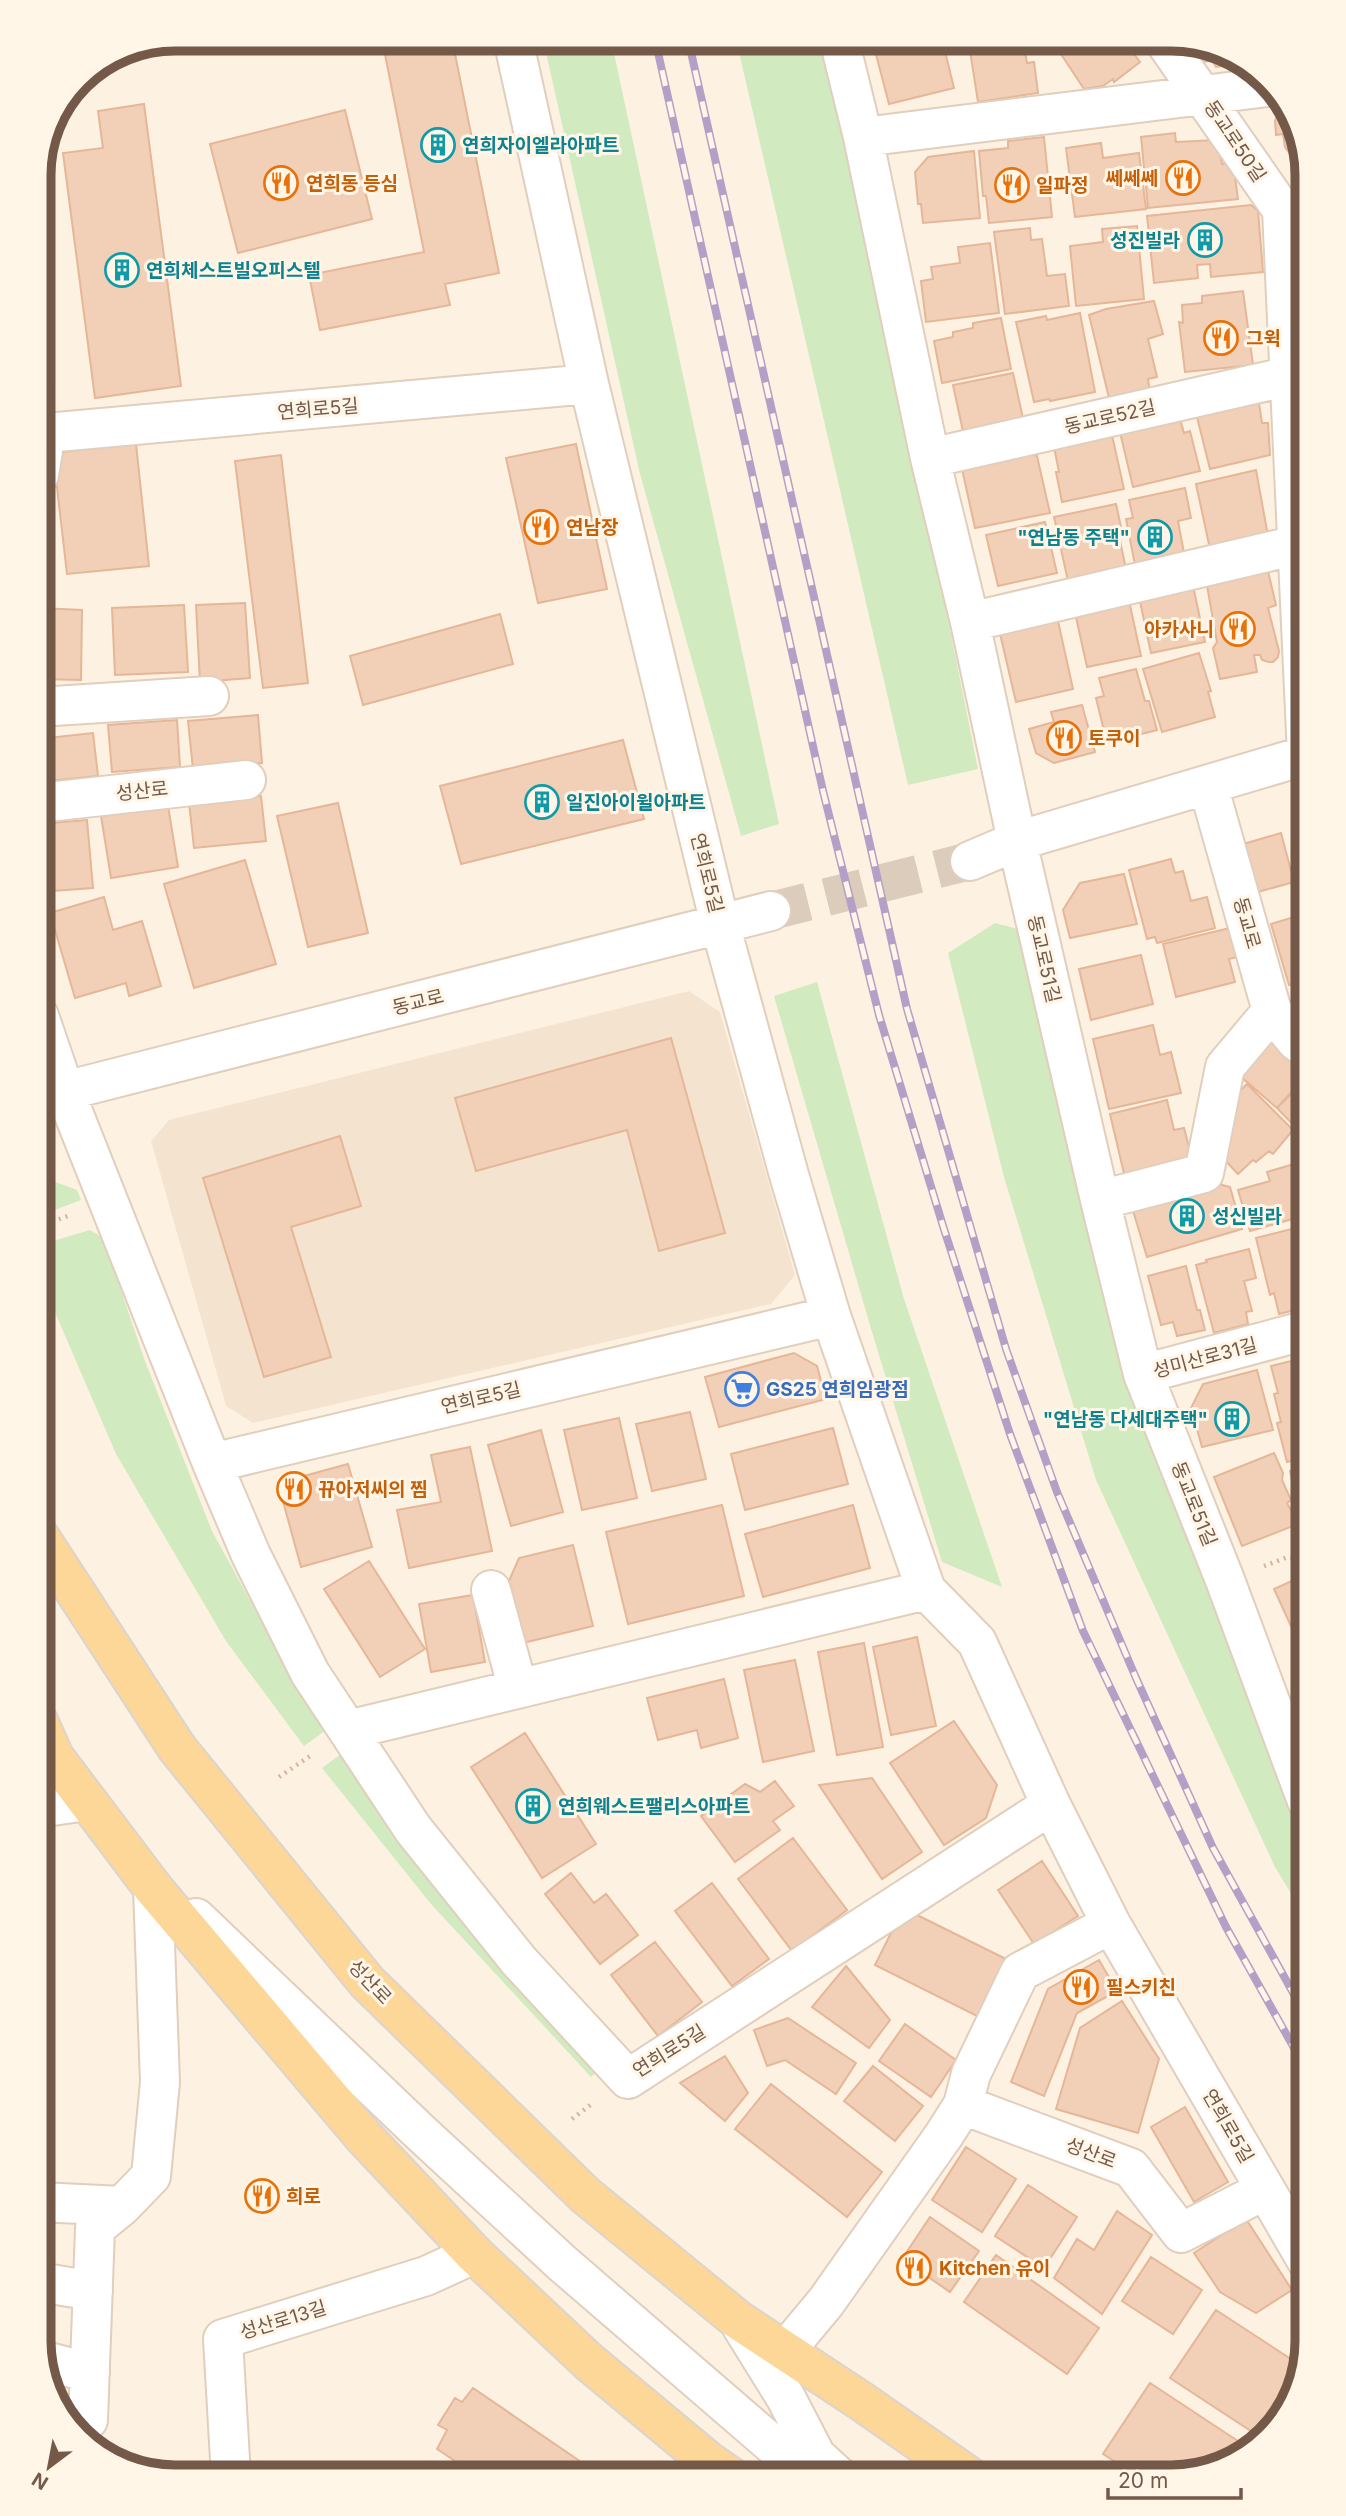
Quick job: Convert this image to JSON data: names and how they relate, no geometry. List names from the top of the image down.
{
  "streets": {
    "main road": ["성산로"],
    "street": [
      "동교로50길",
      "연희로5길",
      "동교로52길",
      "동교로",
      "동교로51길",
      "성미산로31길",
      "성산로13길"
    ]
  },
  "crossings": [
    ["동교로50길", "동교로52길"],
    ["연희로5길", "성산로"],
    ["연희로5길", "동교로"],
    ["동교로51길", "성미산로31길"]
  ],
  "places": {
    "building": [
      "연희자이엘라아파트",
      "성진빌라",
      "연희체스트빌오피스텔",
      "\"연남동 주택\"",
      "일진아이윌아파트",
      "성신빌라",
      "\"연남동 다세대주택\"",
      "연희웨스트팰리스아파트"
    ],
    "restaurant": [
      "쎄쎄쎄",
      "연희동 등심",
      "일파정",
      "그윅",
      "연남장",
      "아카사니",
      "토쿠이",
      "뀨아저씨의 찜",
      "필스키친",
      "희로",
      "Kitchen 유이"
    ],
    "supermarket": ["GS25 연희임광점"]
  },
  "scale_bar": "20 m",
  "north": "bottom left"
}
